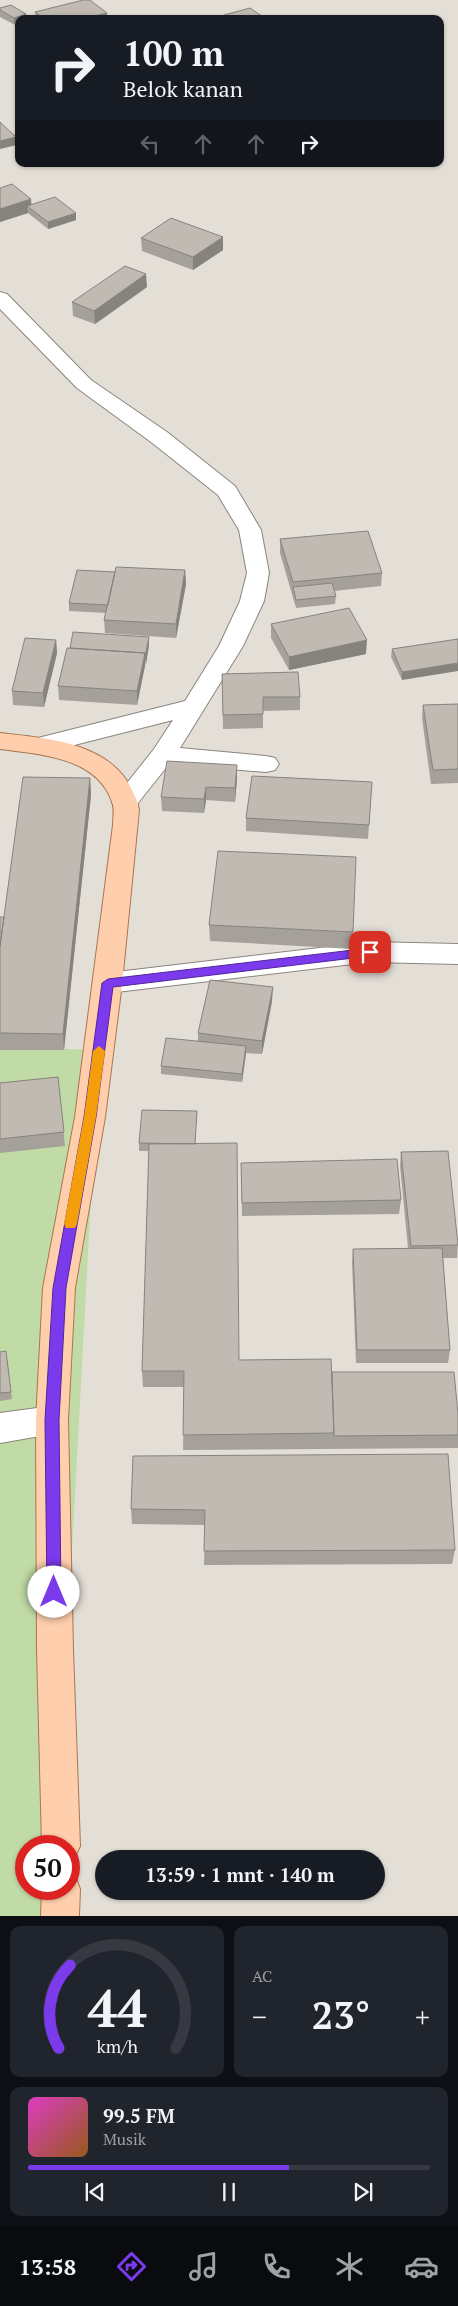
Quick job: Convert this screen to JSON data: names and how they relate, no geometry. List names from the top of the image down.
{
  "page": {
    "turn": ["100 m", "Belok kanan"],
    "limit": "50",
    "trip": "13:59 · 1 mnt · 140 m",
    "tile": "AC",
    "heat": ["−", "23°", "+"],
    "song": ["99.5 FM", "Musik"],
    "tabs": "13:58",
    "gauge": ["44", "km/h"]
  }
}
